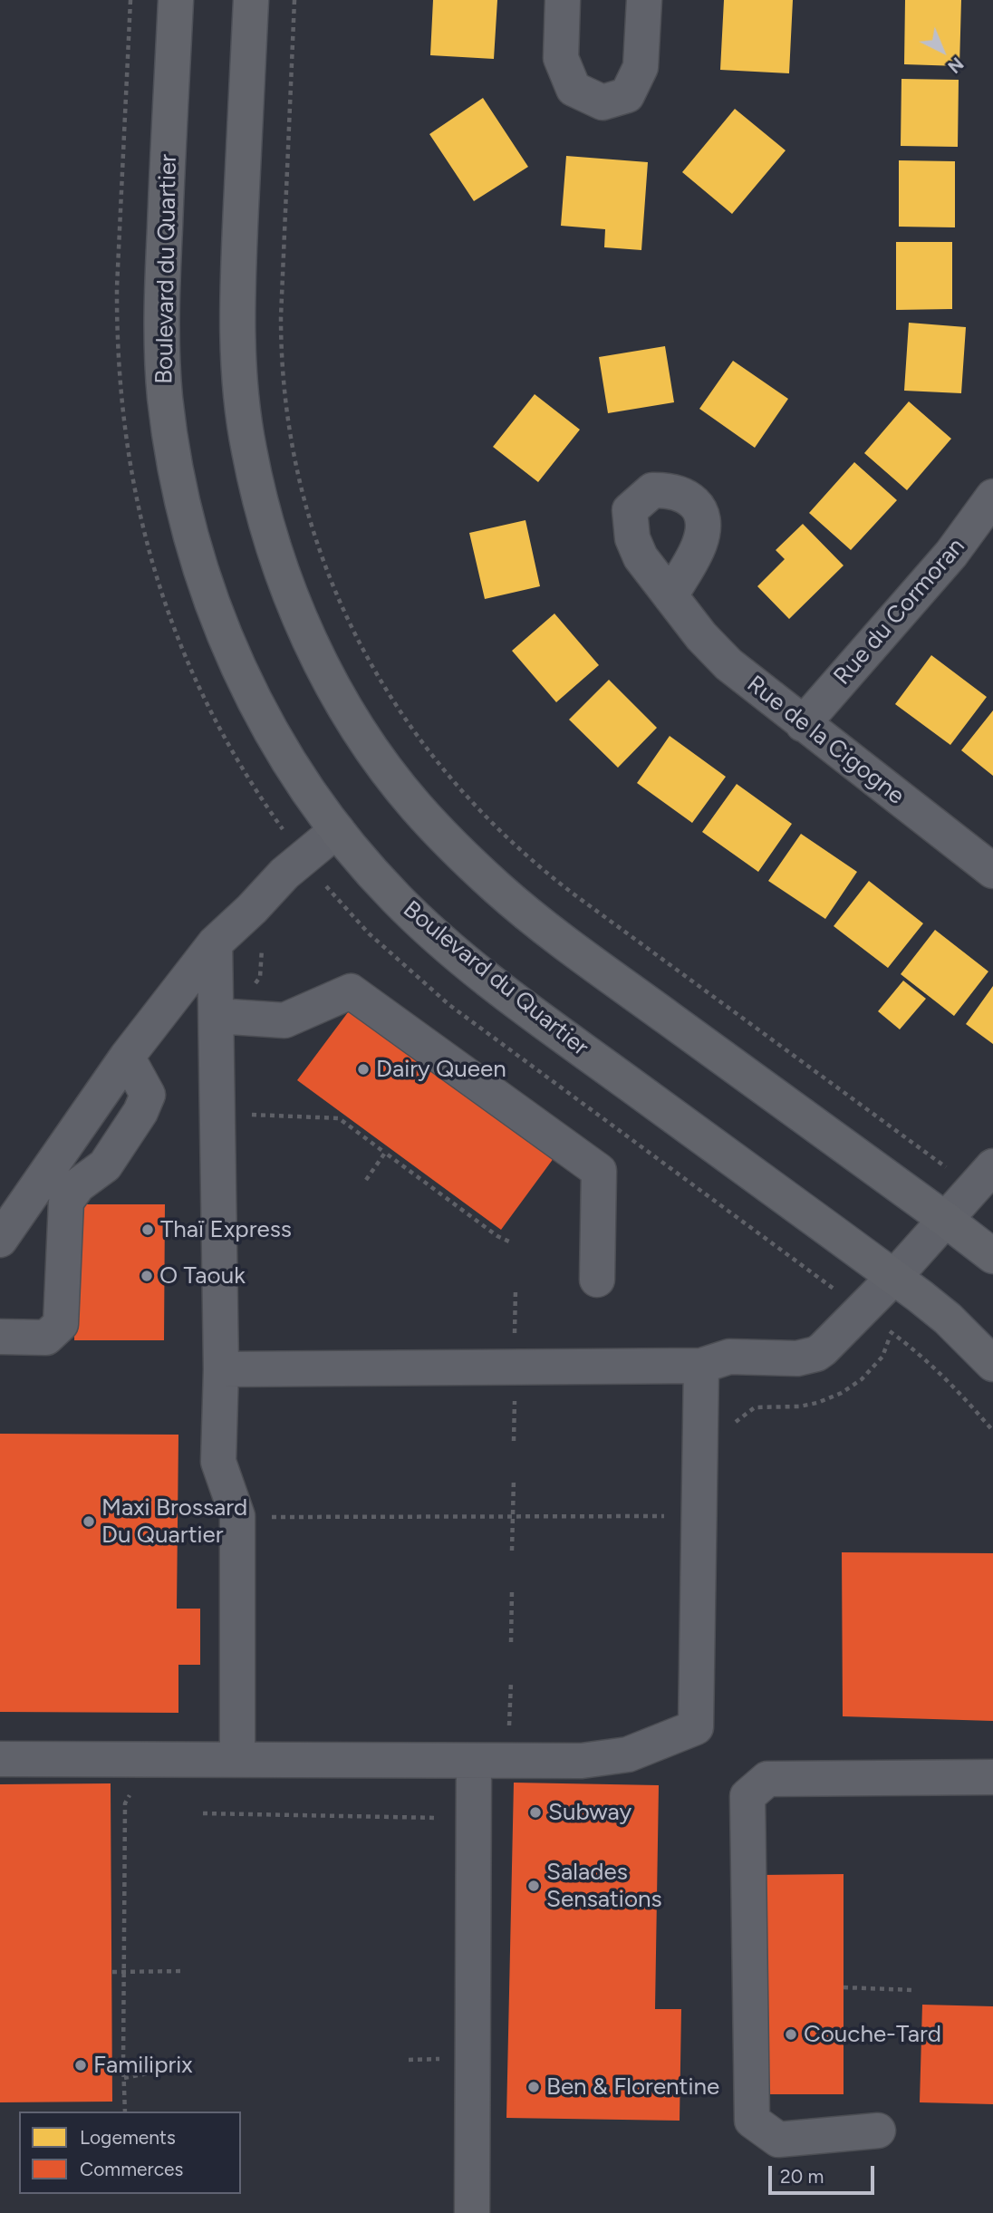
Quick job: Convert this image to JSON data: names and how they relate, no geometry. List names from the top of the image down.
{
  "streets": {
    "main road": ["Boulevard du Quartier"],
    "street": ["Rue du Cormoran", "Rue de la Cigogne"]
  },
  "crossings": [
    ["Rue du Cormoran", "Rue de la Cigogne"]
  ],
  "places": [
    "Dairy Queen",
    "Thaï Express",
    "O Taouk",
    "Maxi Brossard Du Quartier",
    "Subway",
    "Salades Sensations",
    "Couche-Tard",
    "Familiprix",
    "Ben & Florentine"
  ],
  "legend": ["Logements", "Commerces"],
  "scale_bar": "20 m",
  "north": "bottom right"
}
